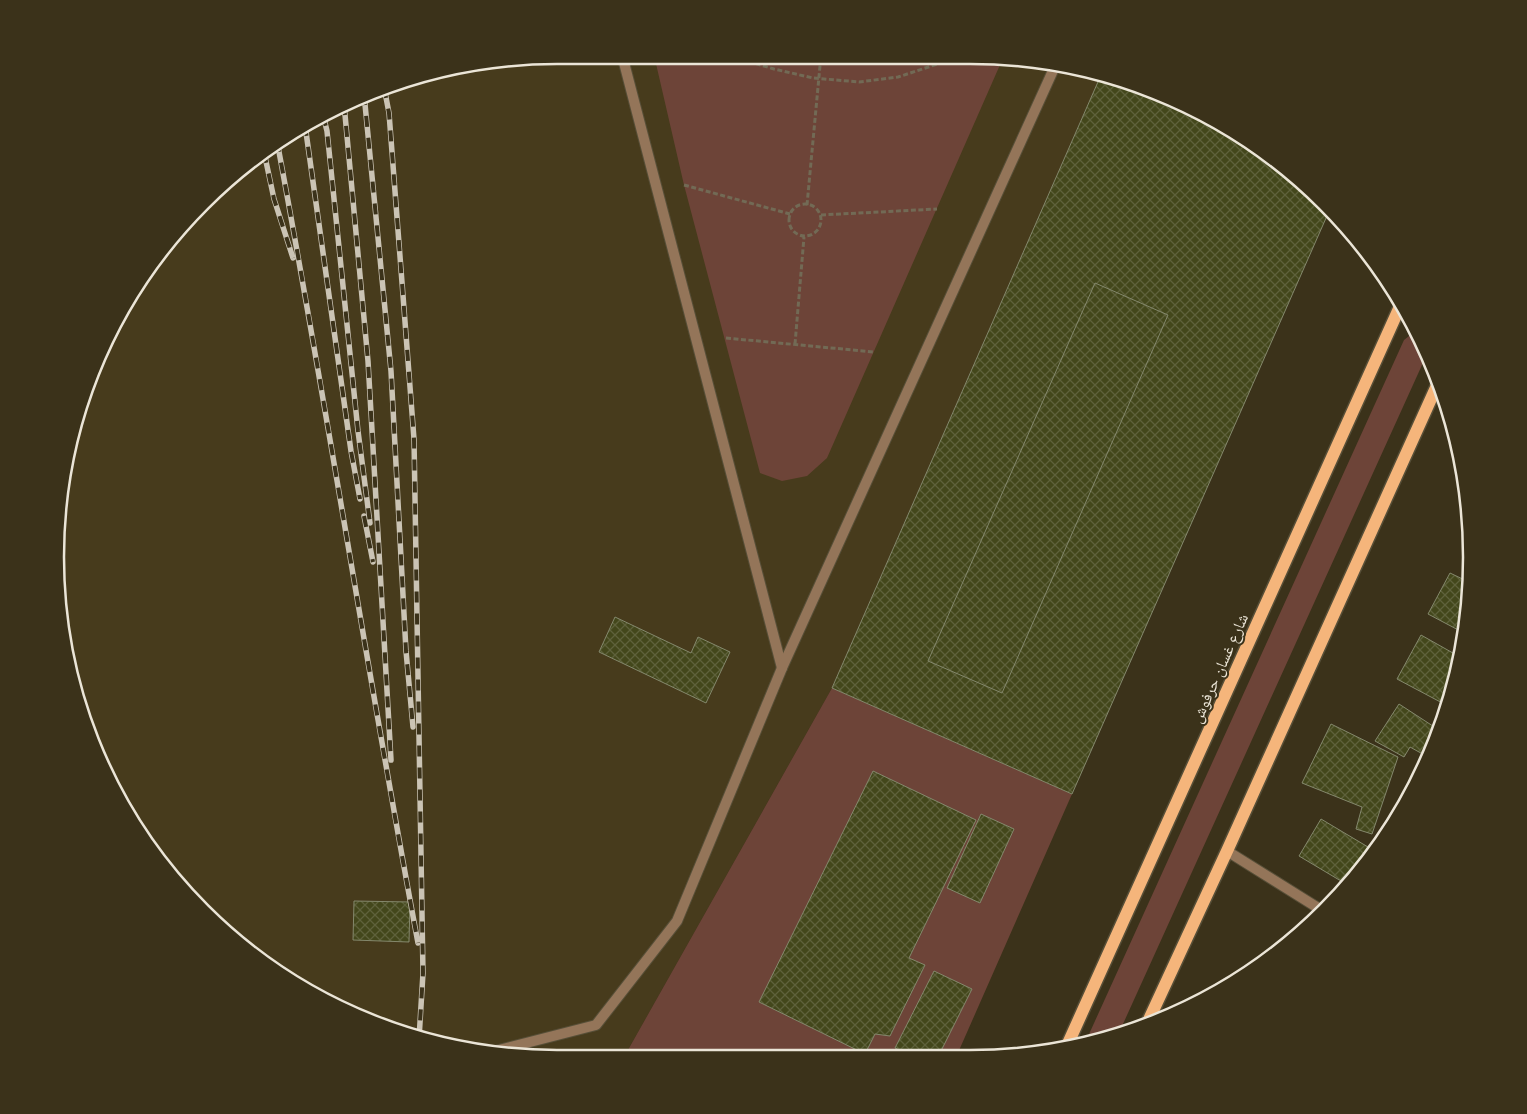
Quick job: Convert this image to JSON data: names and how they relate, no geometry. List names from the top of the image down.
{
  "streets": {
    "main road": ["شارع غسان حرفوش"]
  }
}
